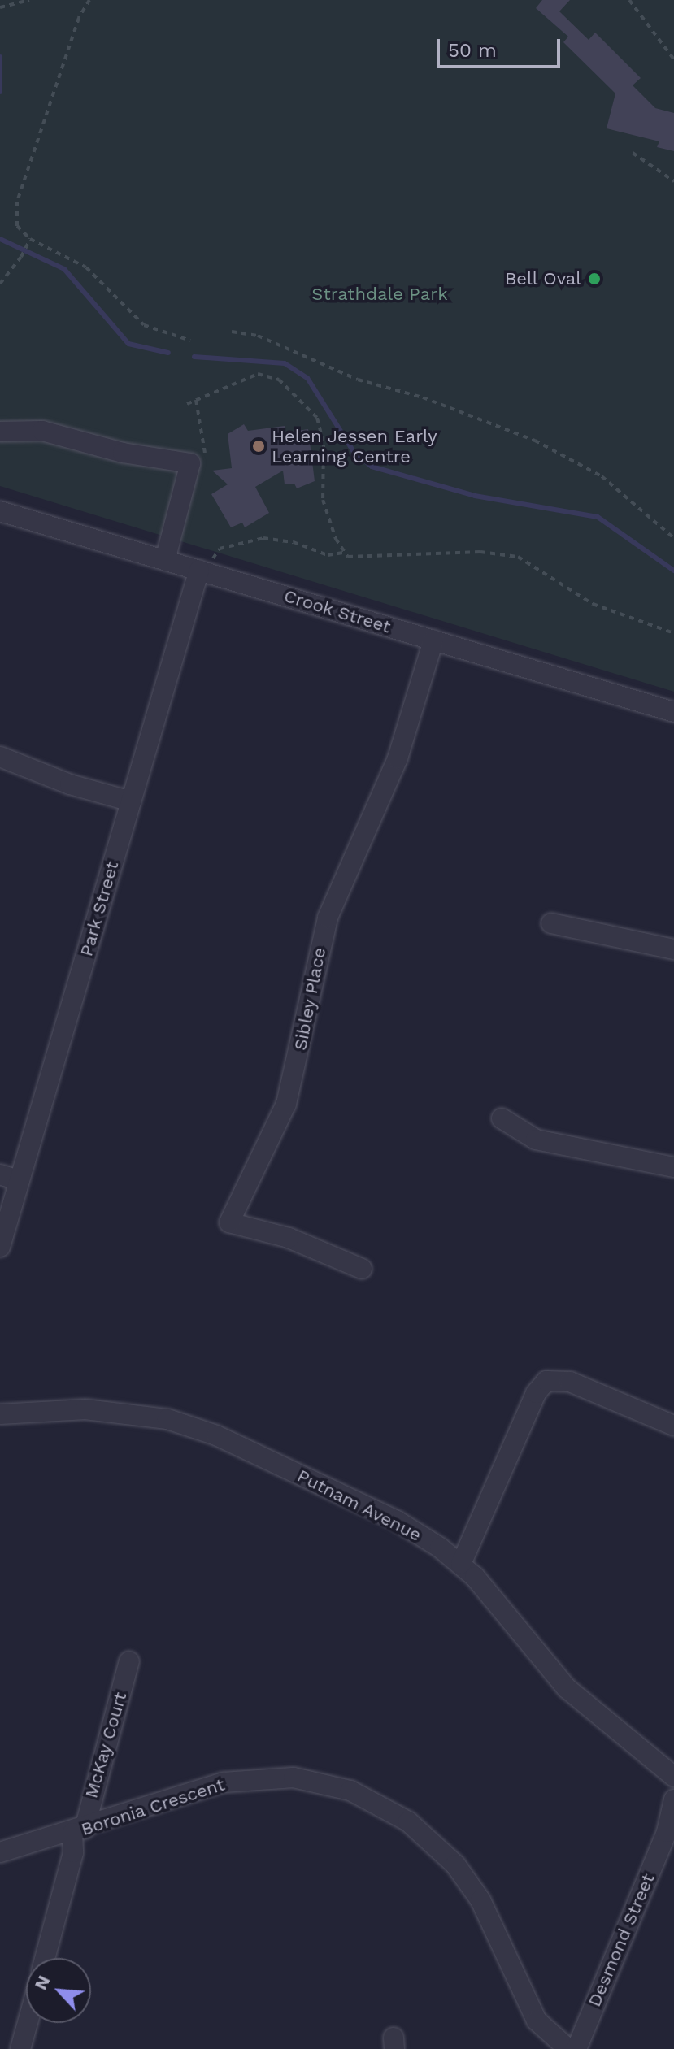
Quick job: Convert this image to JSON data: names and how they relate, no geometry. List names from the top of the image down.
{
  "streets": {
    "street": [
      "Crook Street",
      "Park Street",
      "Sibley Place",
      "Putnam Avenue",
      "McKay Court",
      "Boronia Crescent",
      "Desmond Street"
    ]
  },
  "crossings": [
    ["Crook Street", "Park Street"],
    ["Crook Street", "Sibley Place"],
    ["McKay Court", "Boronia Crescent"]
  ],
  "parks": ["Strathdale Park"],
  "places": ["Bell Oval", "Helen Jessen Early Learning Centre"],
  "scale_bar": "50 m",
  "north": "top left"
}
